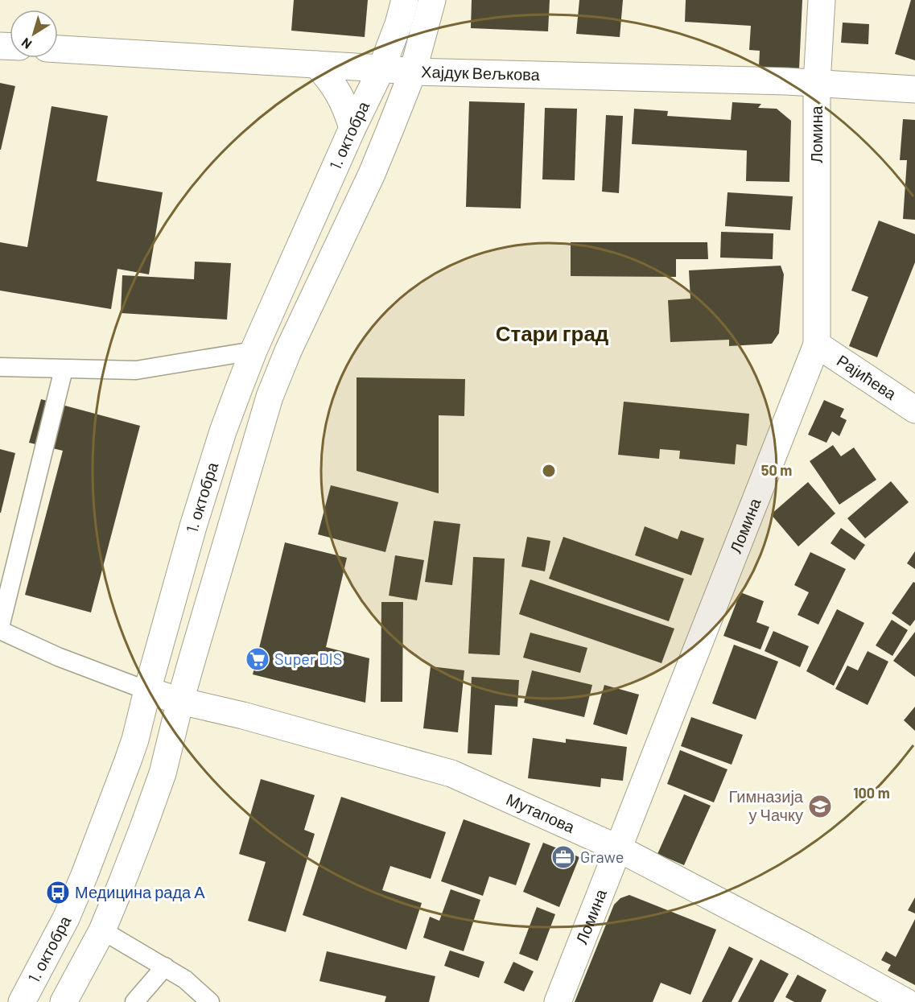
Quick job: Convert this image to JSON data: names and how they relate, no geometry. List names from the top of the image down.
{
  "streets": {
    "street": [
      "Хајдук Вељкова",
      "Ломина",
      "1. октобра",
      "Рајићева",
      "Мутапова"
    ]
  },
  "crossings": [
    ["Хајдук Вељкова", "Ломина"],
    ["Хајдук Вељкова", "1. октобра"],
    ["Ломина", "Рајићева"],
    ["Ломина", "Мутапова"],
    ["1. октобра", "Мутапова"]
  ],
  "districts": ["Стари град"],
  "places": {
    "supermarket": ["Super DIS"],
    "school or university": ["Гимназија у Чачку"],
    "office": ["Grawe"],
    "bus stop": ["Медицина рада А"]
  },
  "north": "bottom left",
  "rings": ["50 m", "100 m"]
}
